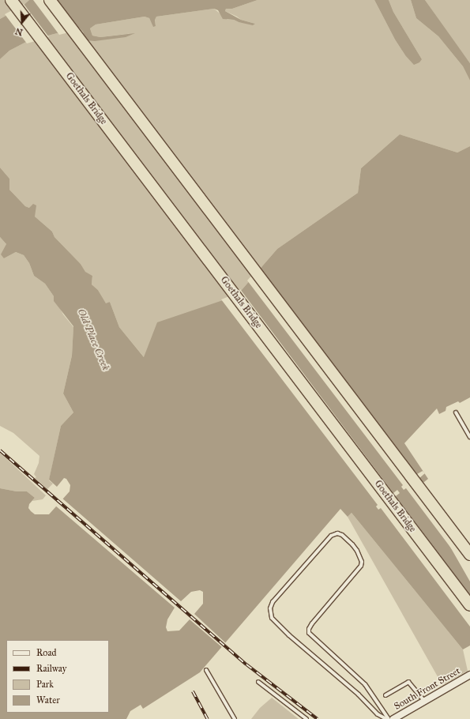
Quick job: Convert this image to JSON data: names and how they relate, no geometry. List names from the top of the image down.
{
  "streets": {
    "highway": ["Goethals Bridge"],
    "street": ["South Front Street"]
  },
  "water": ["Old Place Creek"],
  "legend": [
    "Road",
    "Railway",
    "Park",
    "Water"
  ],
  "north": "bottom"
}
